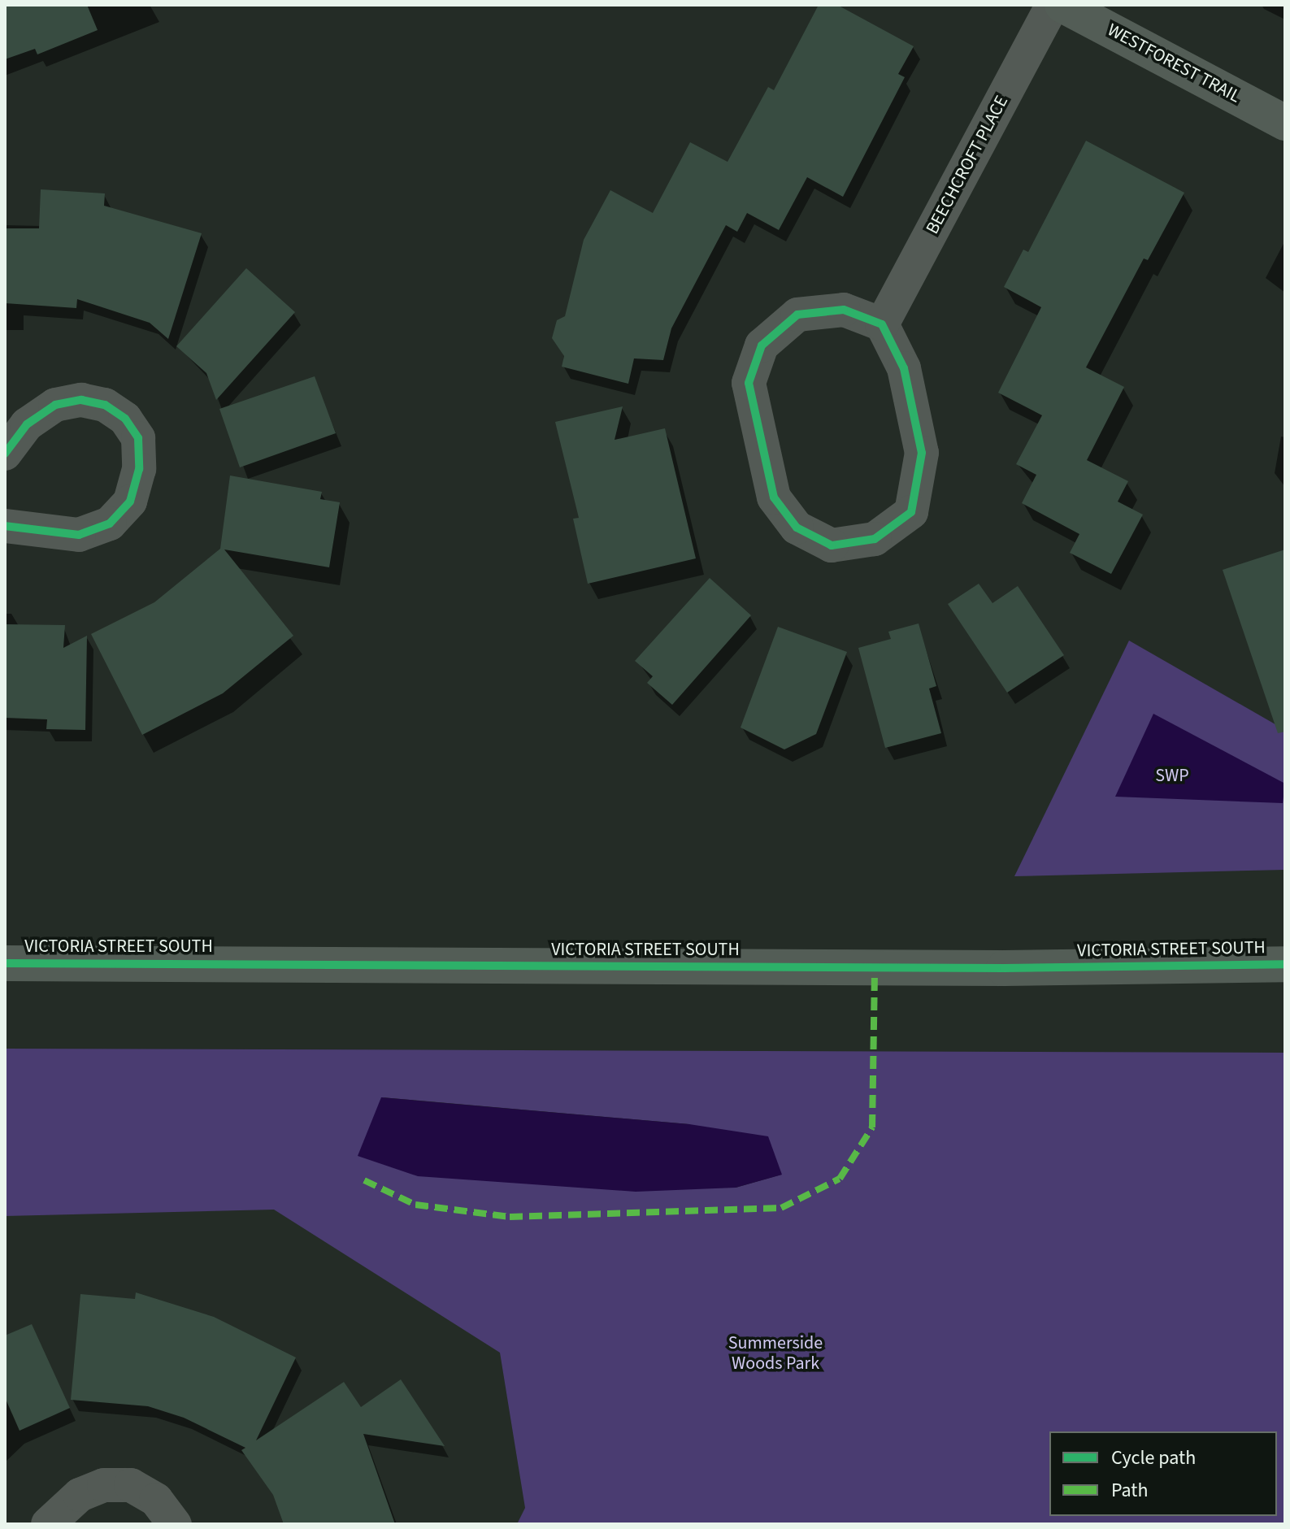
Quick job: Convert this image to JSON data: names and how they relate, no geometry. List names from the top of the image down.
{
  "streets": {
    "main road": ["WESTFOREST TRAIL", "VICTORIA STREET SOUTH"],
    "street": ["BEECHCROFT PLACE"]
  },
  "parks": ["SWP", "Summerside Woods Park"],
  "legend": ["Cycle path", "Path"]
}
